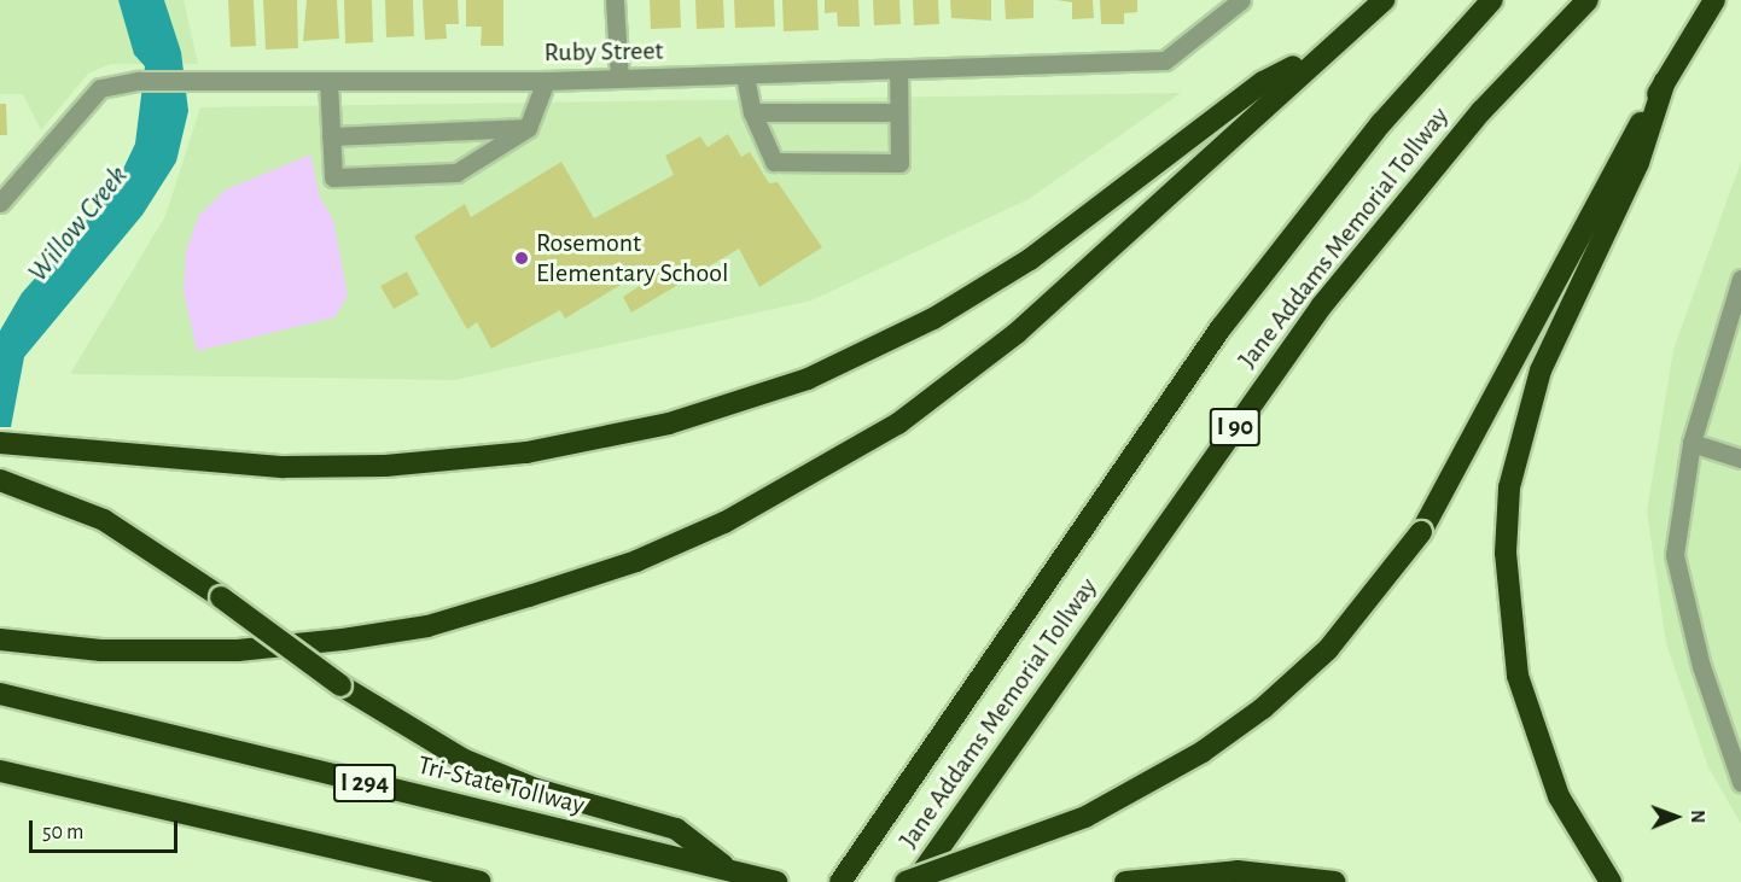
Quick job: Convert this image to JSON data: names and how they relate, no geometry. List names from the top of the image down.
{
  "streets": {
    "highway": [
      "Jane Addams Memorial Tollway",
      "I 90",
      "I 294",
      "Tri-State Tollway"
    ],
    "street": ["Ruby Street"]
  },
  "water": ["Willow Creek"],
  "places": ["Rosemont Elementary School"],
  "scale_bar": "50 m",
  "north": "right"
}
